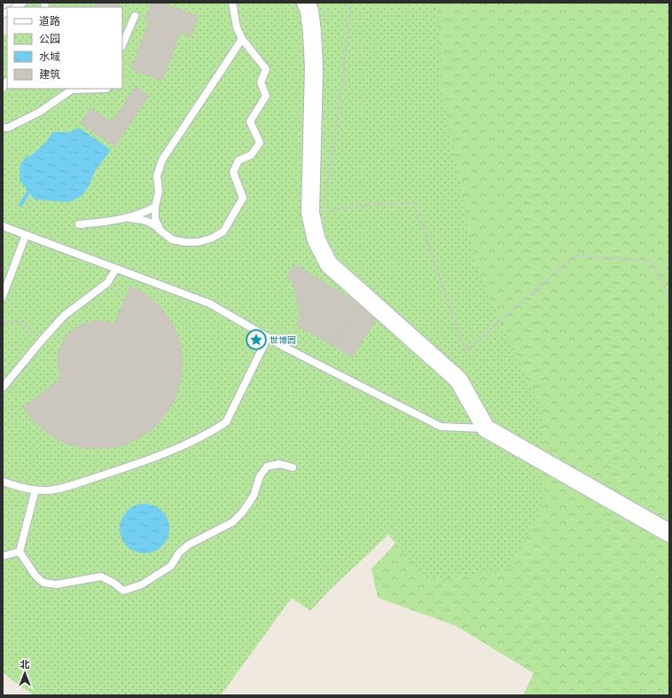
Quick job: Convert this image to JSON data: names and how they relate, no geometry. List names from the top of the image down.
{
  "places": {
    "place": ["世博园"]
  },
  "legend": [
    "道路",
    "公园",
    "水域",
    "建筑"
  ],
  "north": "top"
}
